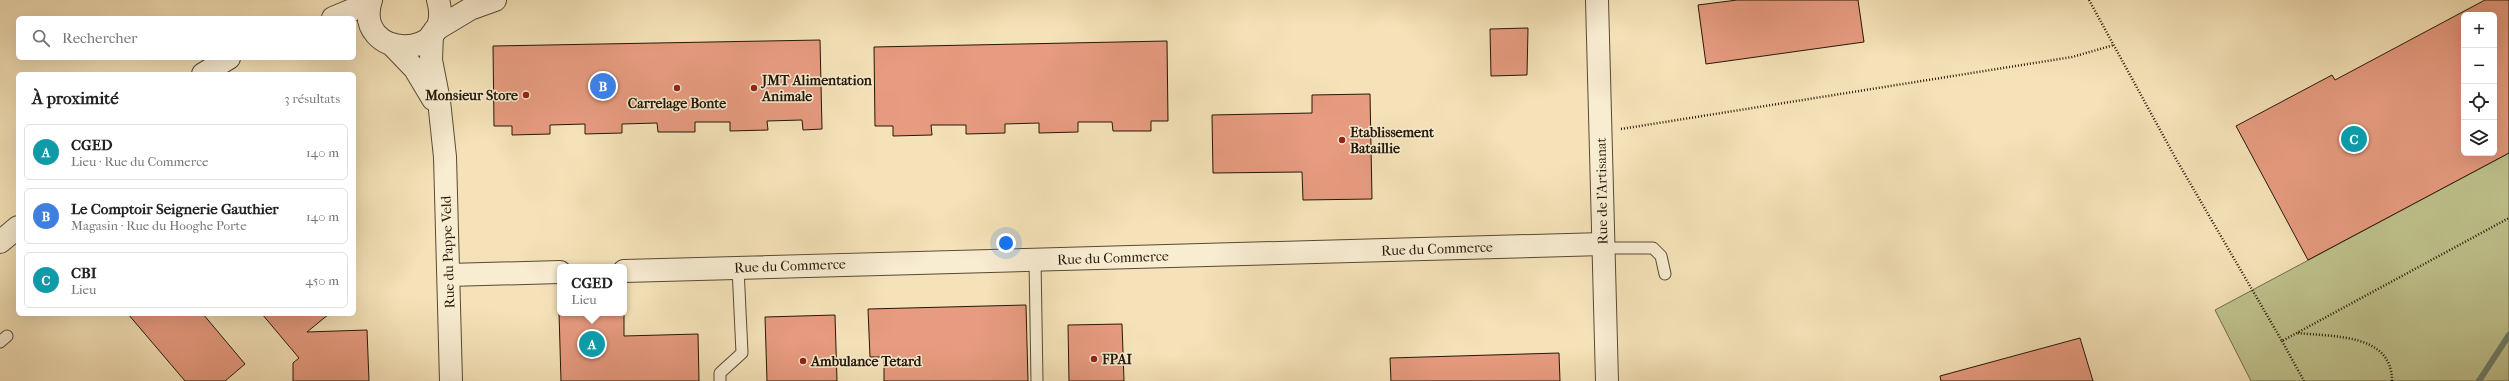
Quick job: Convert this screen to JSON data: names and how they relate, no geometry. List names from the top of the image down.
{
  "streets": {
    "street": ["Rue de l'Artisanat", "Rue du Commerce", "Rue du Pappe Veld"]
  },
  "crossings": [
    ["Rue de l'Artisanat", "Rue du Commerce"]
  ],
  "places": [
    "Carrelage Bonte",
    "JMT Alimentation Animale",
    "Monsieur Store",
    "Etablissement Bataillie",
    "FPAI",
    "Ambulance Tetard"
  ],
  "page": {
    "map_buttons": ["+", "−"],
    "search": "Rechercher",
    "pins": ["B", "C", "A"],
    "heading": ["À proximité", "3 résultats"],
    "list": [
      {
        "mark": "A",
        "name": "CGED",
        "note": "Lieu · Rue du Commerce",
        "value": "140 m"
      },
      {
        "mark": "B",
        "name": "Le Comptoir Seignerie Gauthier",
        "note": "Magasin · Rue du Hooghe Porte",
        "value": "140 m"
      },
      {
        "mark": "C",
        "name": "CBI",
        "note": "Lieu",
        "value": "450 m"
      }
    ],
    "popup": ["CGED", "Lieu"]
  }
}
